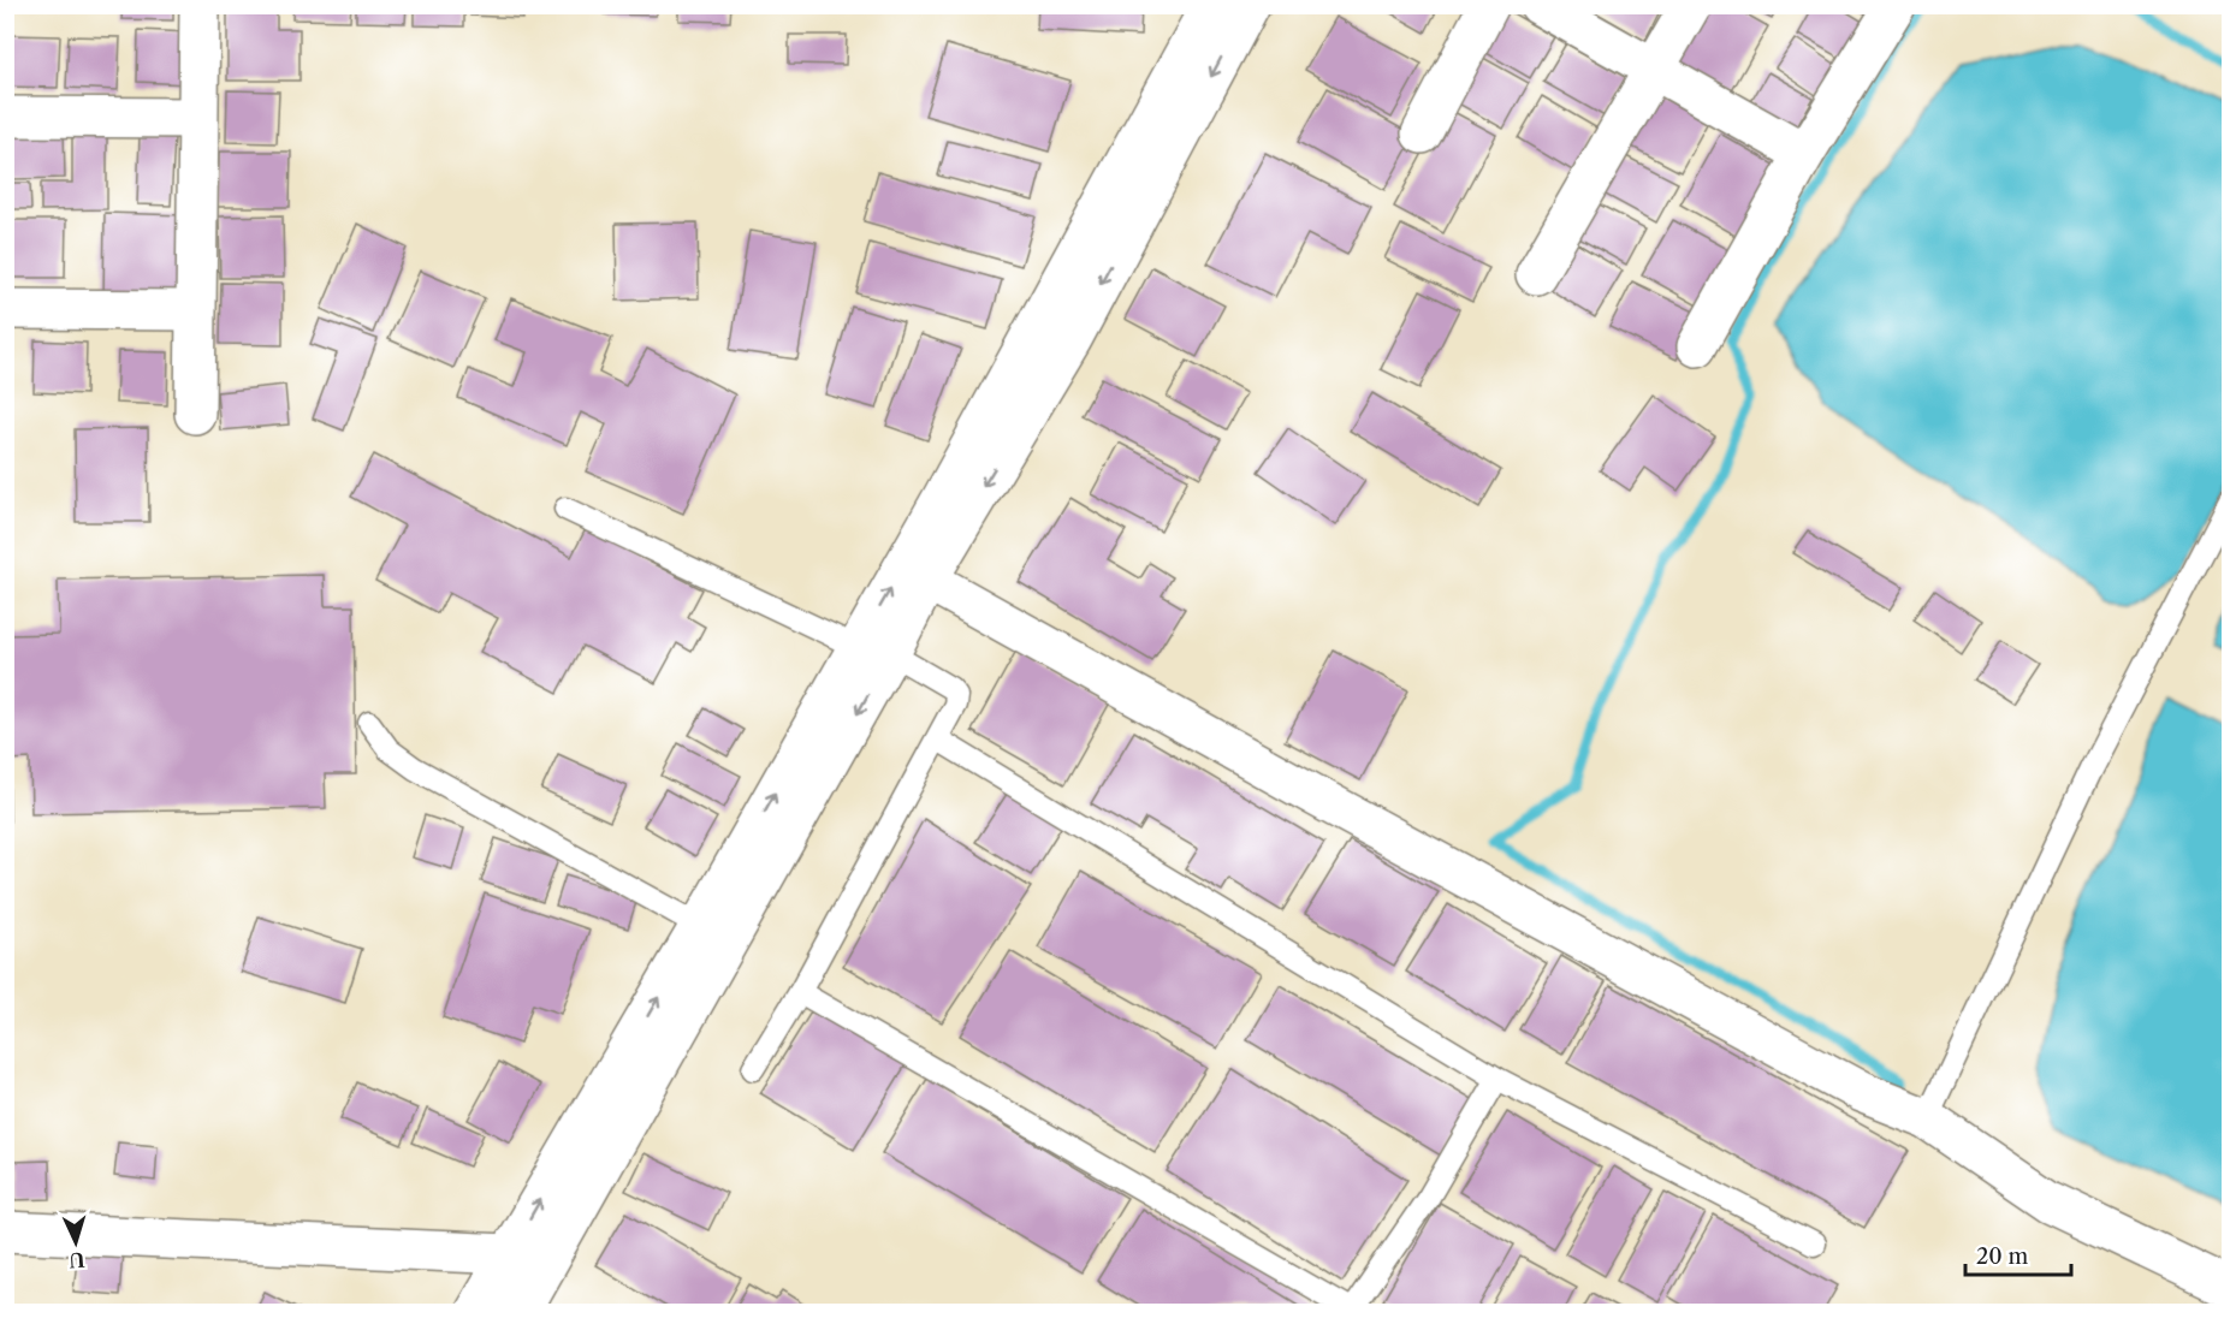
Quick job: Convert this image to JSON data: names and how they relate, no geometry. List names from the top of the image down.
{
  "scale_bar": "20 m",
  "north": "bottom"
}
